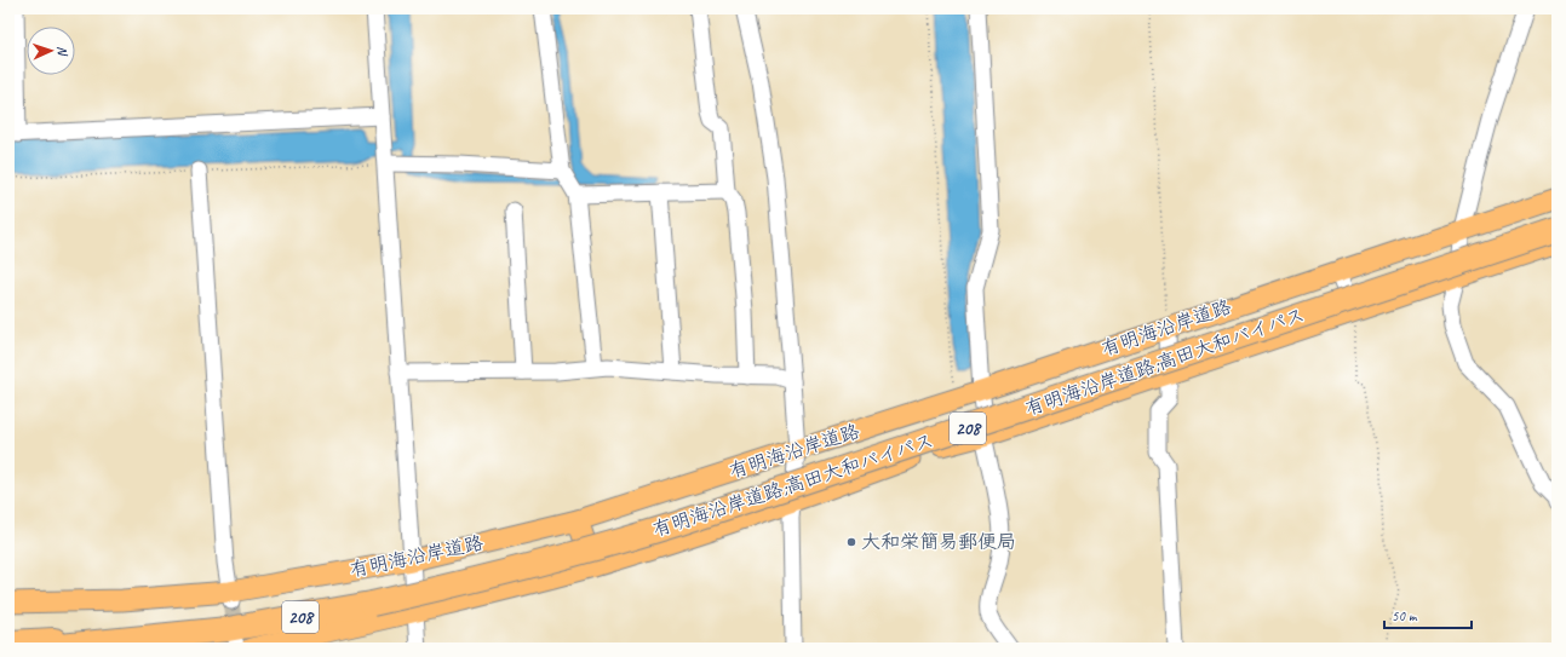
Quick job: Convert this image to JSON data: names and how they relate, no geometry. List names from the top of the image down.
{
  "streets": {
    "highway": ["有明海沿岸道路;高田大和バイパス", "208"],
    "main road": ["有明海沿岸道路"]
  },
  "places": ["大和栄簡易郵便局"],
  "scale_bar": "50 m",
  "north": "right"
}
